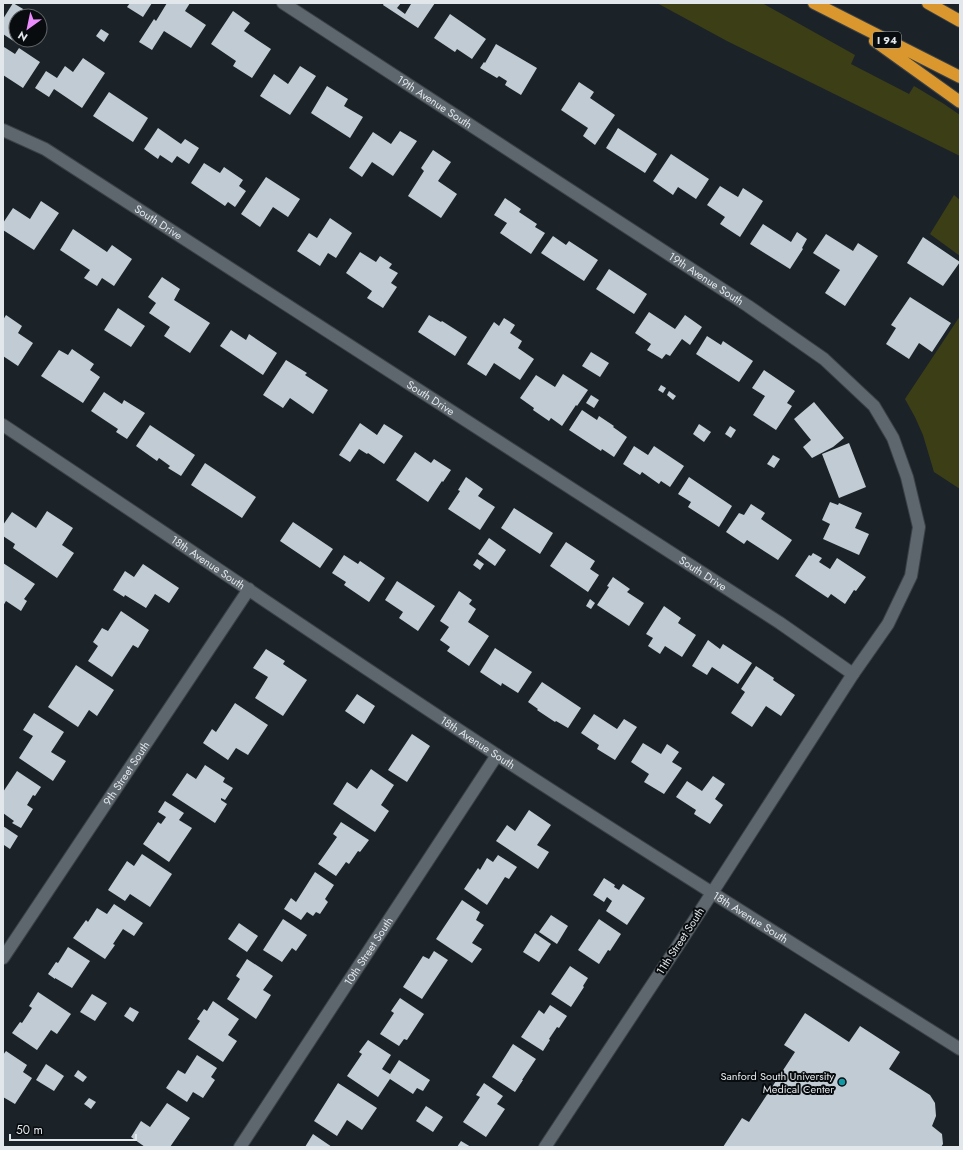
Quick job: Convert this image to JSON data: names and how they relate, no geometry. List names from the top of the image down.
{
  "streets": {
    "highway": ["I 94"],
    "street": [
      "19th Avenue South",
      "South Drive",
      "18th Avenue South",
      "9th Street South",
      "11th Street South",
      "10th Street South"
    ]
  },
  "crossings": [
    ["19th Avenue South", "South Drive"],
    ["19th Avenue South", "11th Street South"],
    ["South Drive", "11th Street South"],
    ["18th Avenue South", "9th Street South"],
    ["18th Avenue South", "11th Street South"],
    ["18th Avenue South", "10th Street South"]
  ],
  "places": ["Sanford South University Medical Center"],
  "scale_bar": "50 m",
  "north": "bottom left"
}
